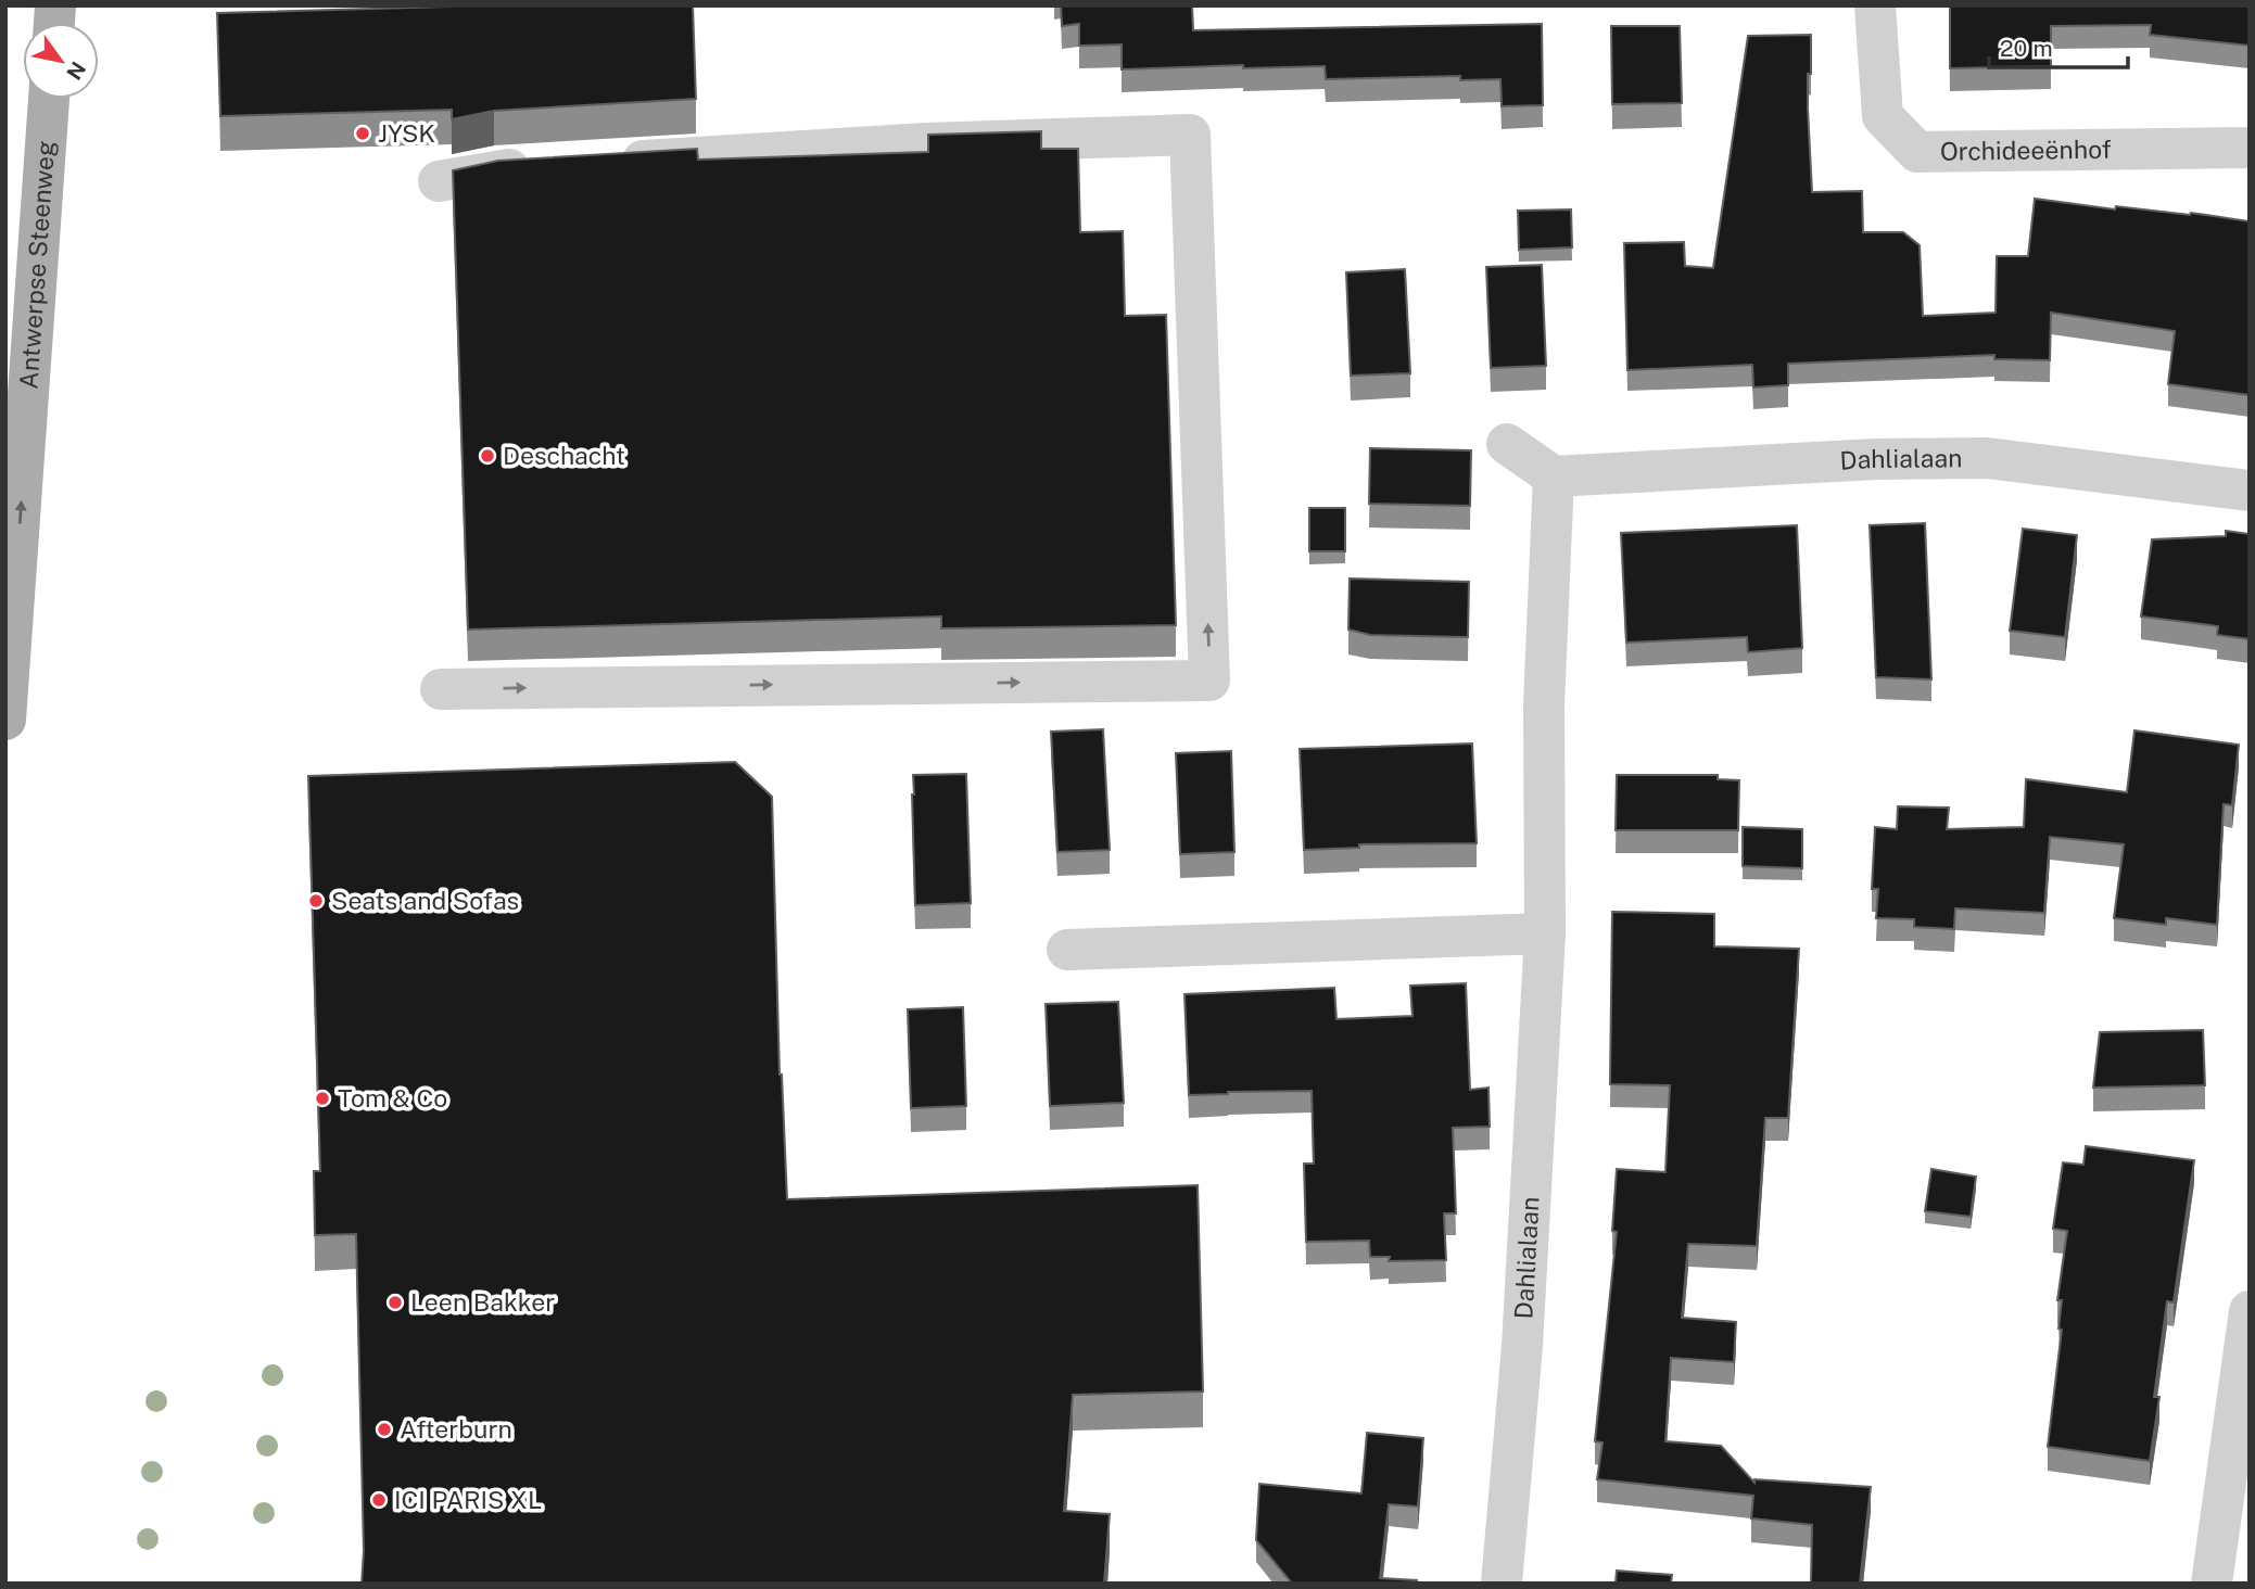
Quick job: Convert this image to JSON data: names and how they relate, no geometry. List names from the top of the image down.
{
  "streets": {
    "main road": ["Antwerpse Steenweg"],
    "street": ["Orchideeënhof", "Dahlialaan"]
  },
  "one_way": ["Antwerpse Steenweg"],
  "places": [
    "JYSK",
    "Deschacht",
    "Seats and Sofas",
    "Tom & Co",
    "Leen Bakker",
    "Afterburn",
    "ICI PARIS XL"
  ],
  "scale_bar": "20 m",
  "north": "bottom right"
}
